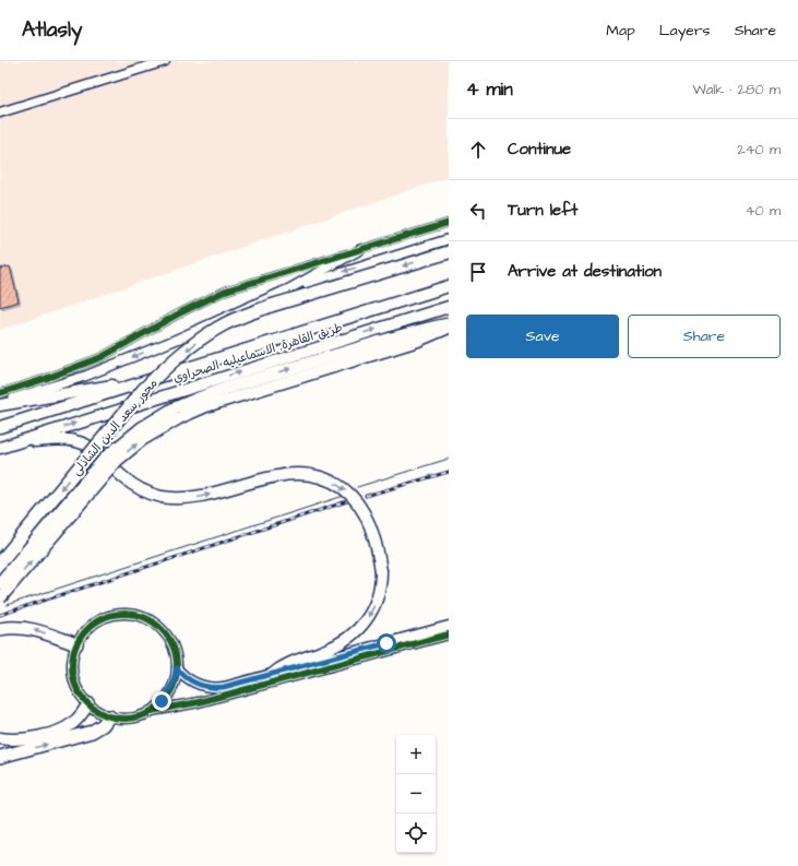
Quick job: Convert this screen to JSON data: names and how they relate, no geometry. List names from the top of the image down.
{
  "streets": {
    "highway": ["طريق القاهرة, الاسماعيليه الصحراوي", "محور سعد الدين الشاذلى"]
  },
  "page": {
    "header": "Atlasly",
    "nav": ["Map", "Layers", "Share"],
    "heading": ["4 min", "Walk · 280 m"],
    "list": [
      ["Continue", "240 m"],
      ["Turn left", "40 m"],
      "Arrive at destination"
    ],
    "buttons": ["Save", "Share"],
    "map_buttons": ["+", "−"]
  }
}
